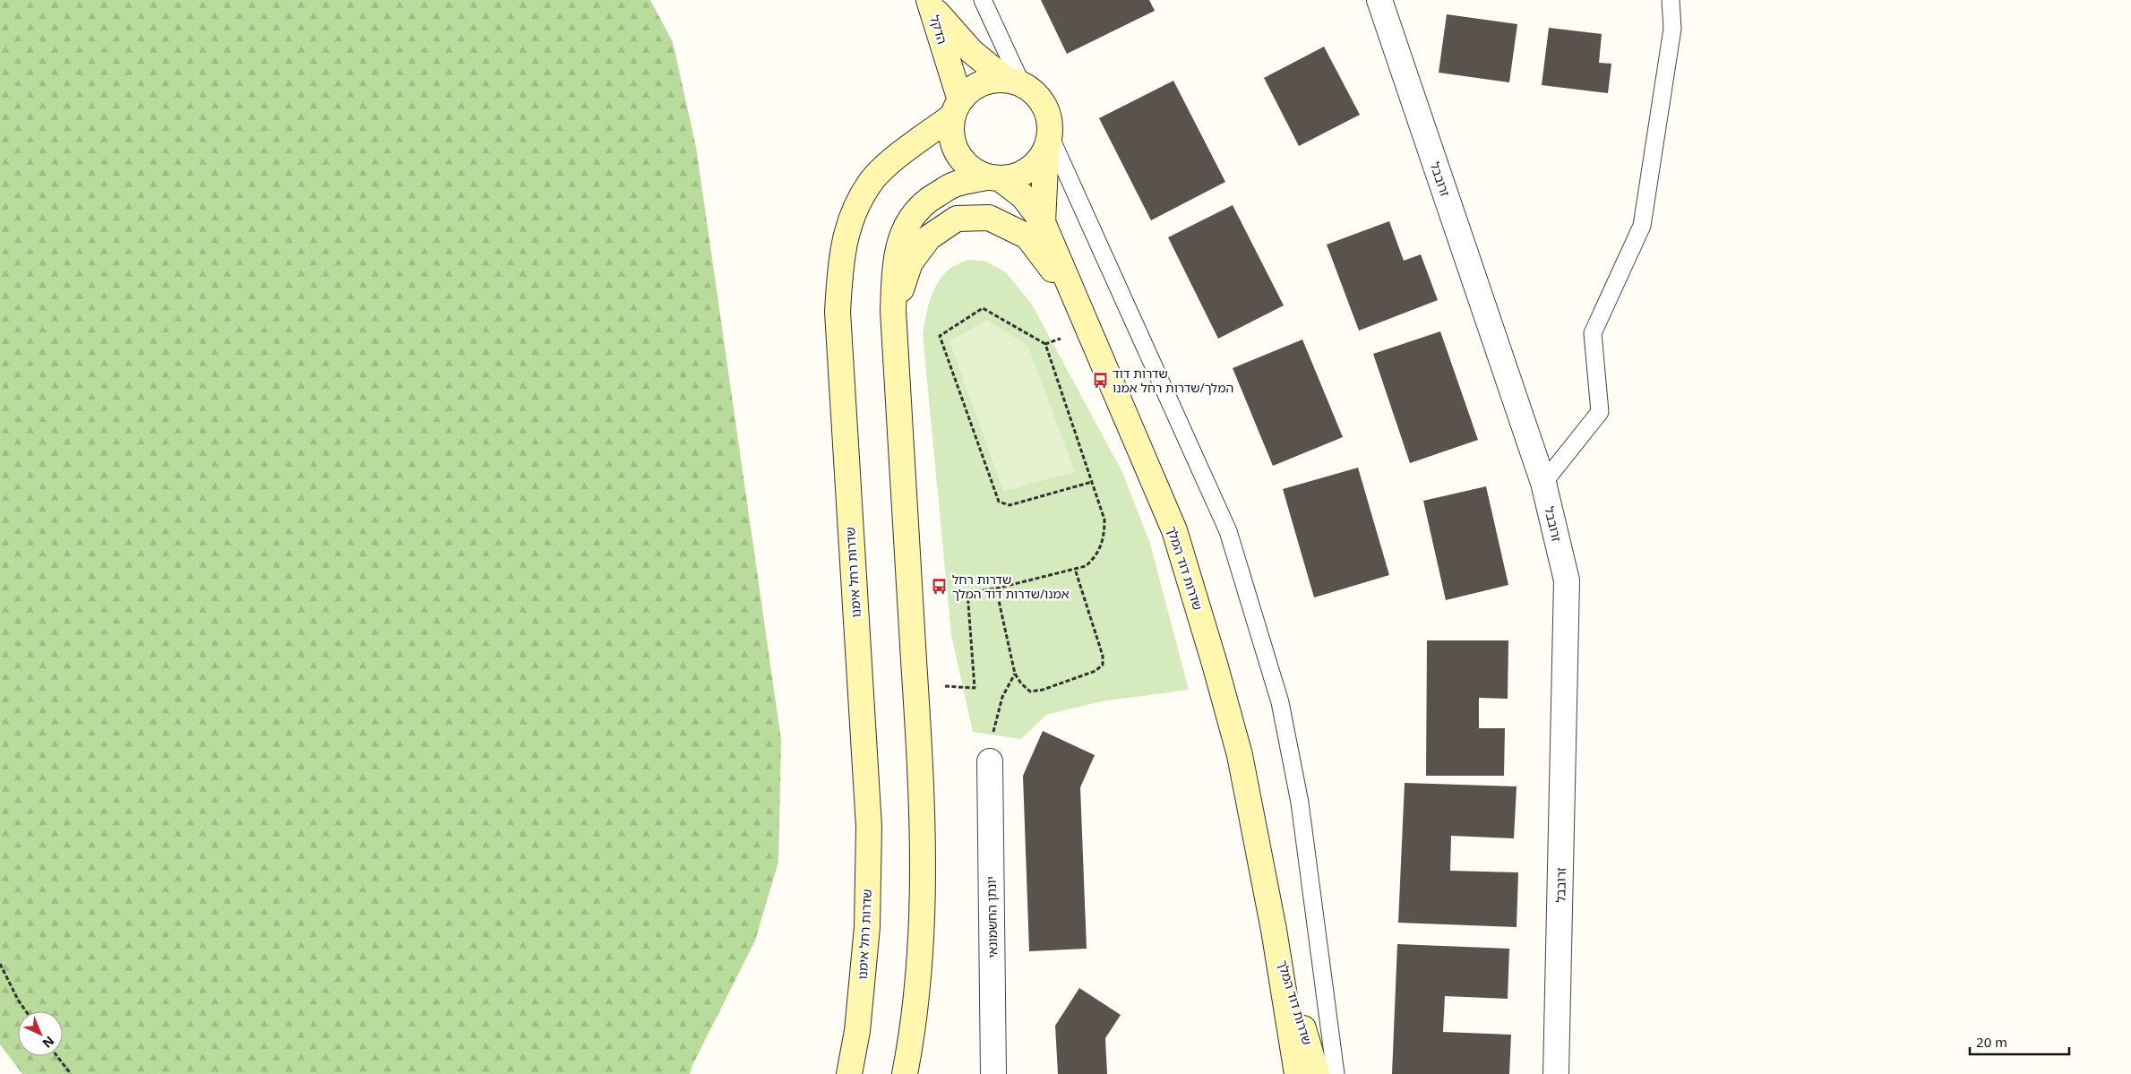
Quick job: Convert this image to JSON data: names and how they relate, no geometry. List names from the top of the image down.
{
  "streets": {
    "street": [
      "הדקל",
      "זרובבל",
      "שדרות דוד המלך",
      "שדרות רחל אימנו",
      "יונתן החשמונאי"
    ]
  },
  "crossings": [
    ["הדקל", "שדרות דוד המלך"],
    ["הדקל", "שדרות רחל אימנו"],
    ["שדרות דוד המלך", "שדרות רחל אימנו"]
  ],
  "places": {
    "bus stop": ["שדרות דוד המלך/שדרות רחל אמנו", "שדרות רחל אמנו/שדרות דוד המלך"]
  },
  "scale_bar": "20 m",
  "north": "bottom right"
}
